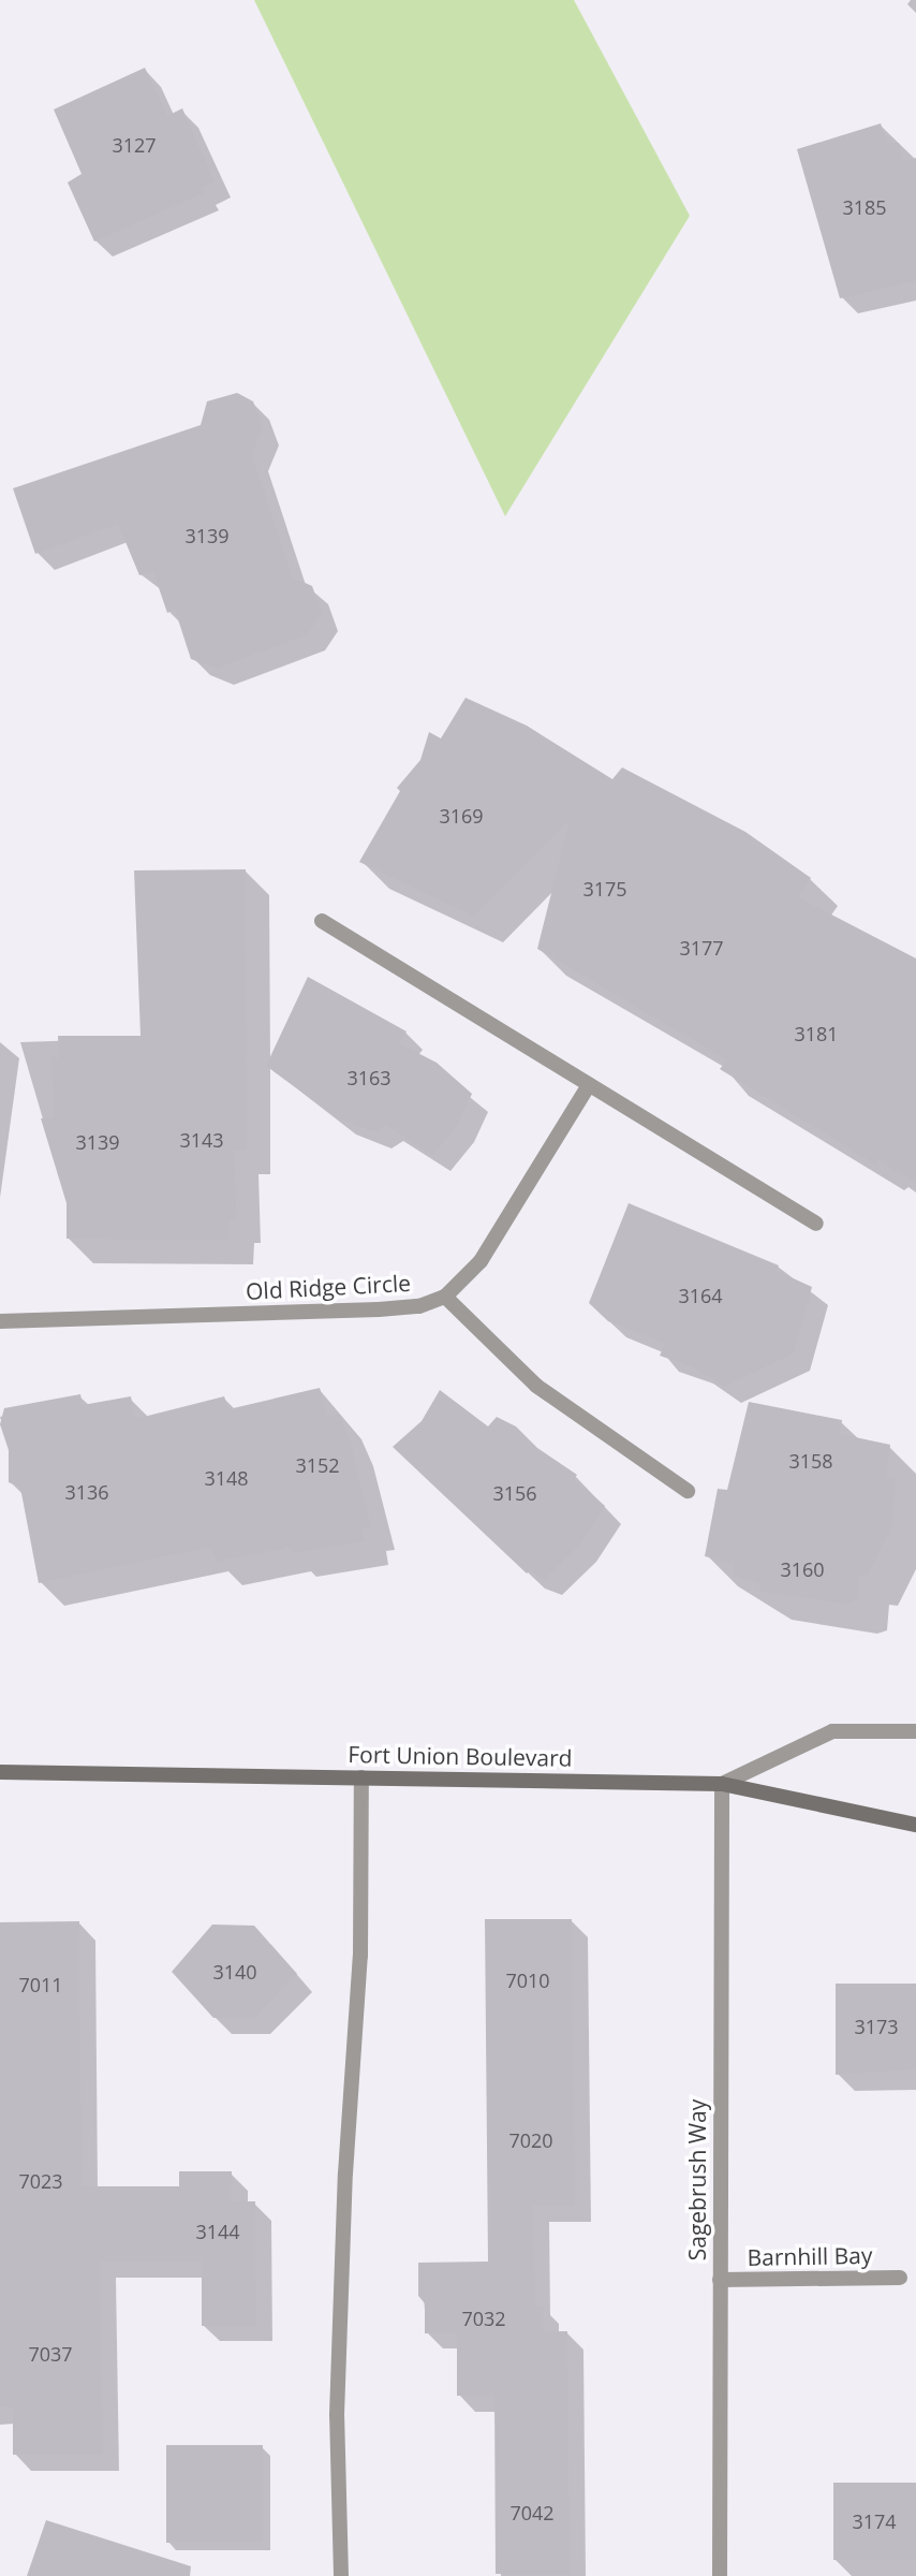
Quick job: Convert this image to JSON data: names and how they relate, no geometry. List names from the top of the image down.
{
  "streets": {
    "main road": ["Fort Union Boulevard"],
    "street": ["Old Ridge Circle", "Sagebrush Way", "Barnhill Bay"]
  },
  "crossings": [
    ["Fort Union Boulevard", "Sagebrush Way"],
    ["Sagebrush Way", "Barnhill Bay"]
  ],
  "house_numbers": [
    "3127",
    "3185",
    "3139",
    "3169",
    "3175",
    "3177",
    "3181",
    "3163",
    "3143",
    "3139",
    "3164",
    "3158",
    "3152",
    "3148",
    "3136",
    "3156",
    "3160",
    "3140",
    "7010",
    "7011",
    "3173",
    "7020",
    "7023",
    "3144",
    "7032",
    "7037",
    "7042",
    "3174"
  ]
}
